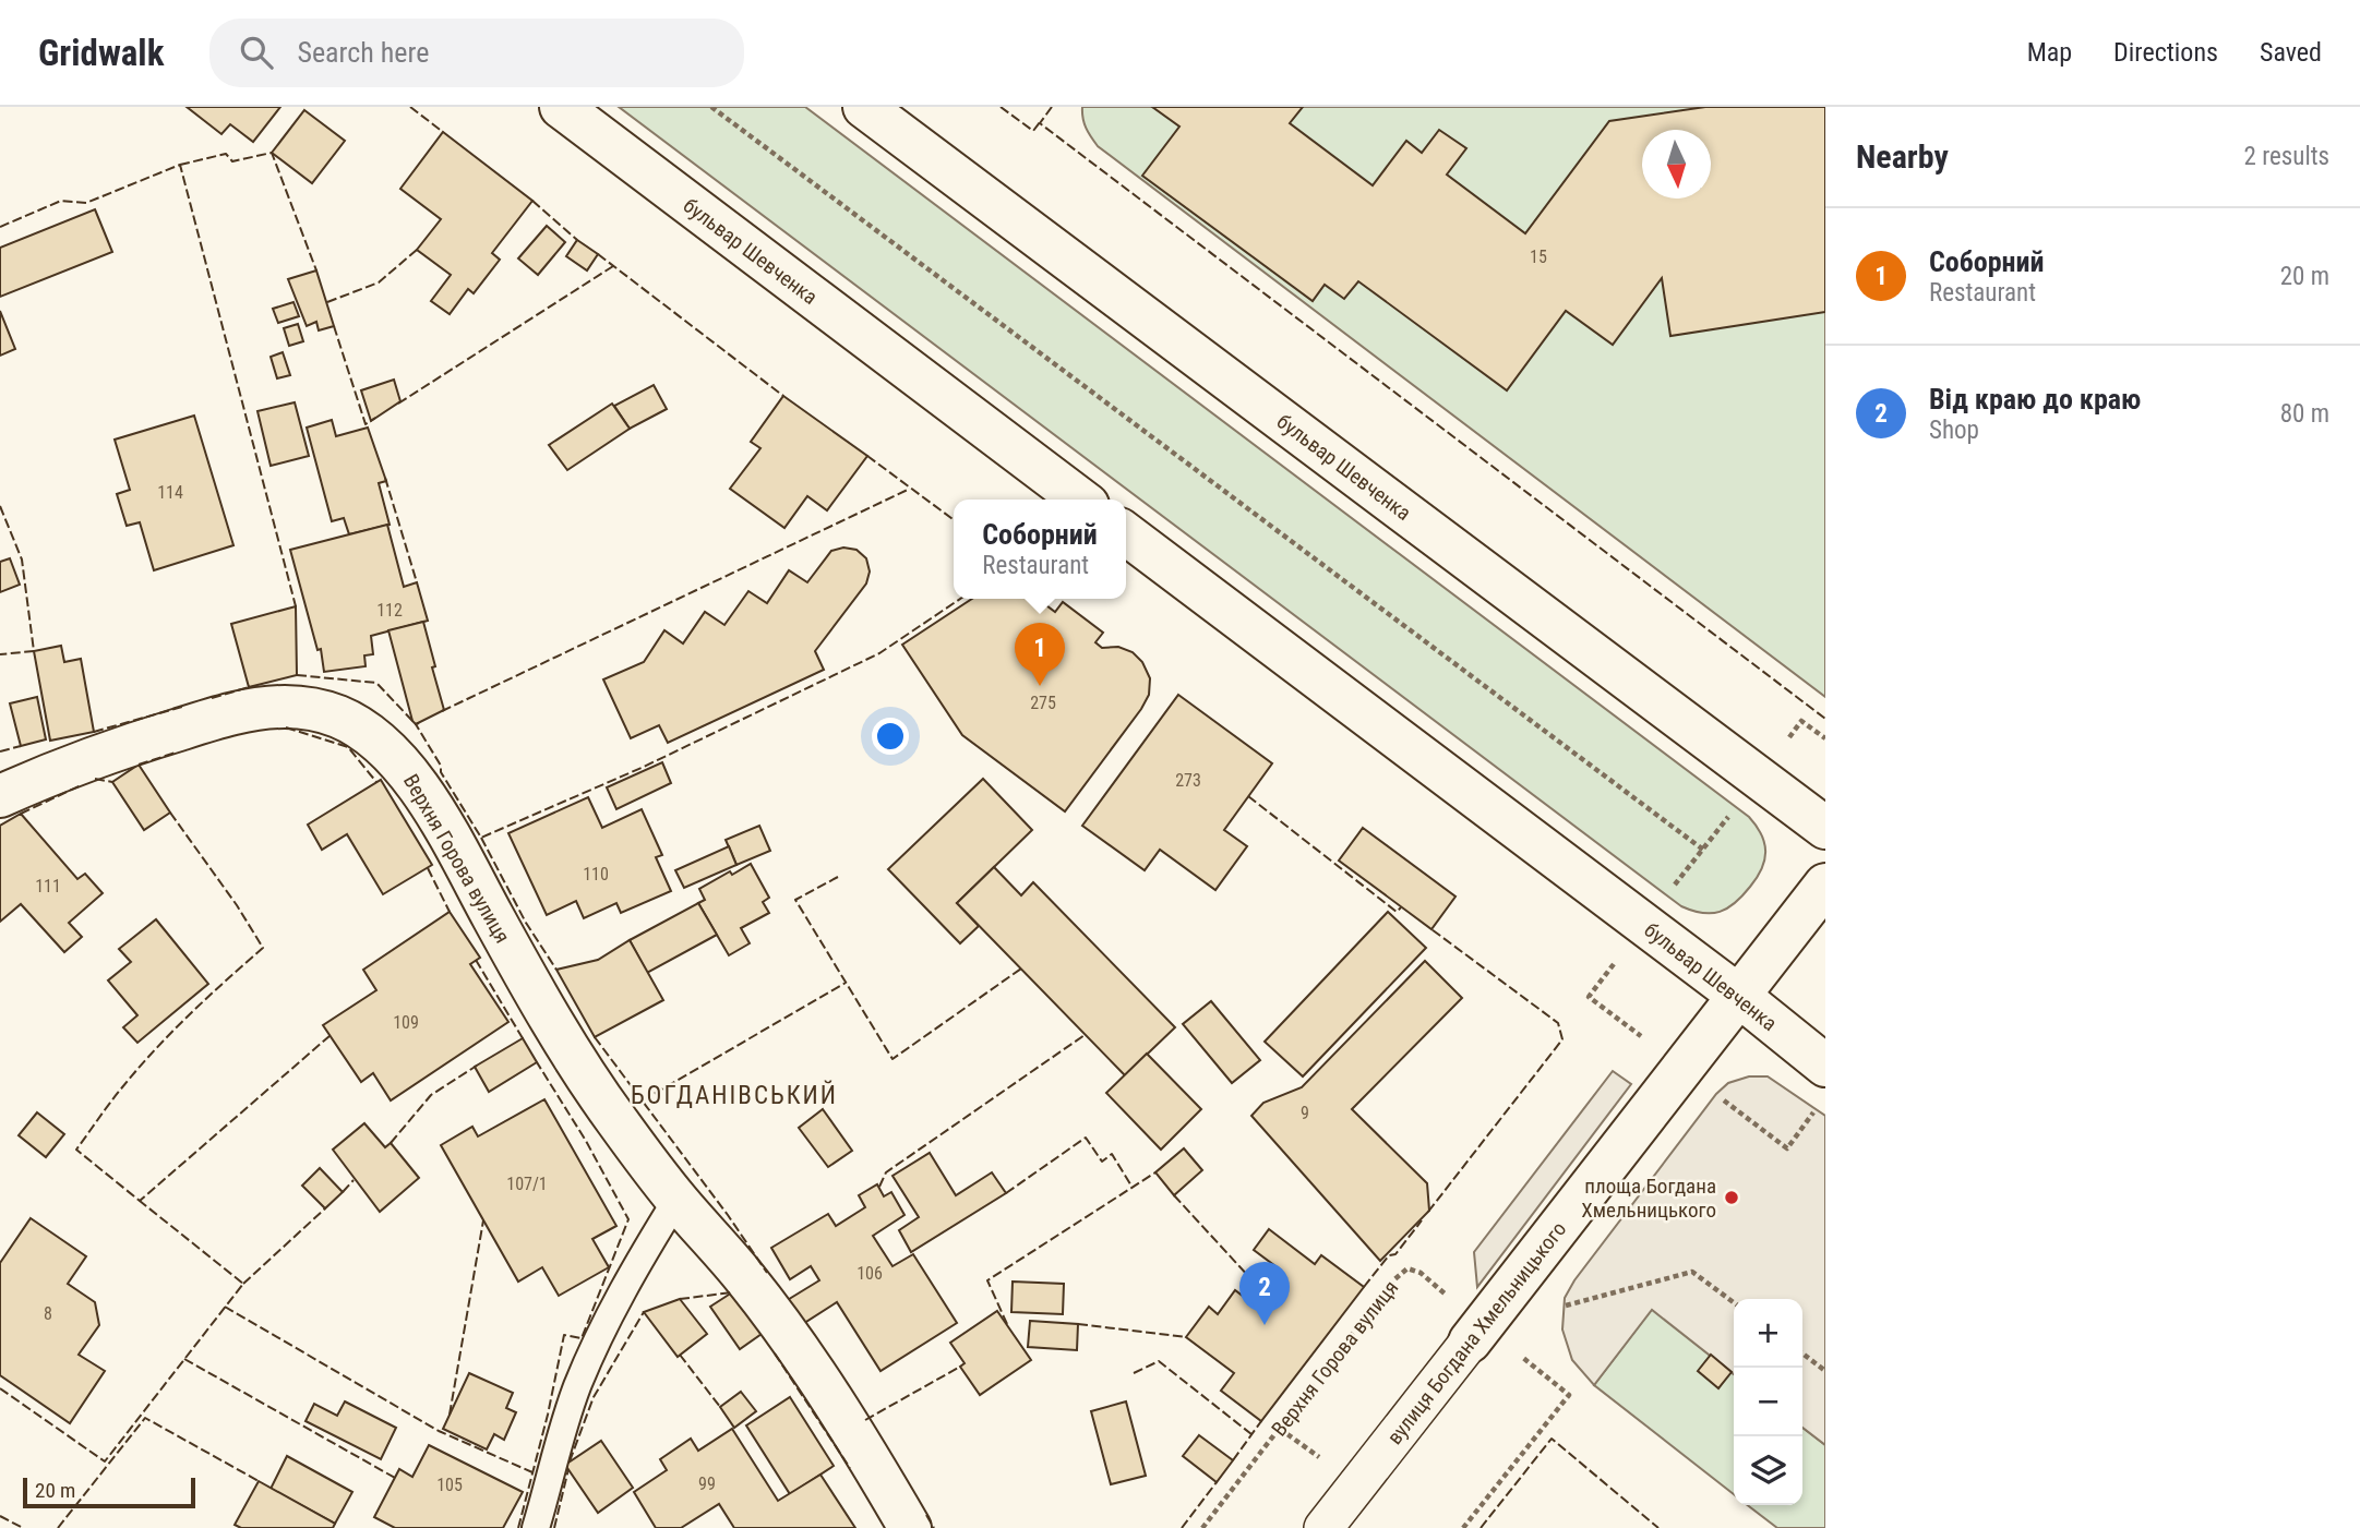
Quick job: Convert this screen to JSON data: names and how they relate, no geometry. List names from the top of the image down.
{
  "streets": {
    "main road": ["бульвар Шевченка", "Верхня Горова вулиця", "вулиця Богдана Хмельницького"]
  },
  "crossings": [
    ["бульвар Шевченка", "вулиця Богдана Хмельницького"],
    ["Верхня Горова вулиця", "вулиця Богдана Хмельницького"]
  ],
  "districts": ["БОГДАНІВСЬКИЙ"],
  "places": ["площа Богдана Хмельницького"],
  "house_numbers": [
    "15",
    "114",
    "112",
    "275",
    "273",
    "110",
    "111",
    "109",
    "9",
    "107/1",
    "106",
    "8",
    "99",
    "105"
  ],
  "scale_bar": "20 m",
  "north": "bottom",
  "page": {
    "header": "Gridwalk",
    "search": "Search here",
    "nav": ["Map", "Directions", "Saved"],
    "heading": ["Nearby", "2 results"],
    "list": [
      {
        "mark": "1",
        "name": "Соборний",
        "note": "Restaurant",
        "value": "20 m"
      },
      {
        "mark": "2",
        "name": "Від краю до краю",
        "note": "Shop",
        "value": "80 m"
      }
    ],
    "popup": ["Соборний", "Restaurant"],
    "pins": ["1", "2"],
    "map_buttons": ["+", "−"],
    "scale": "20 m"
  }
}
